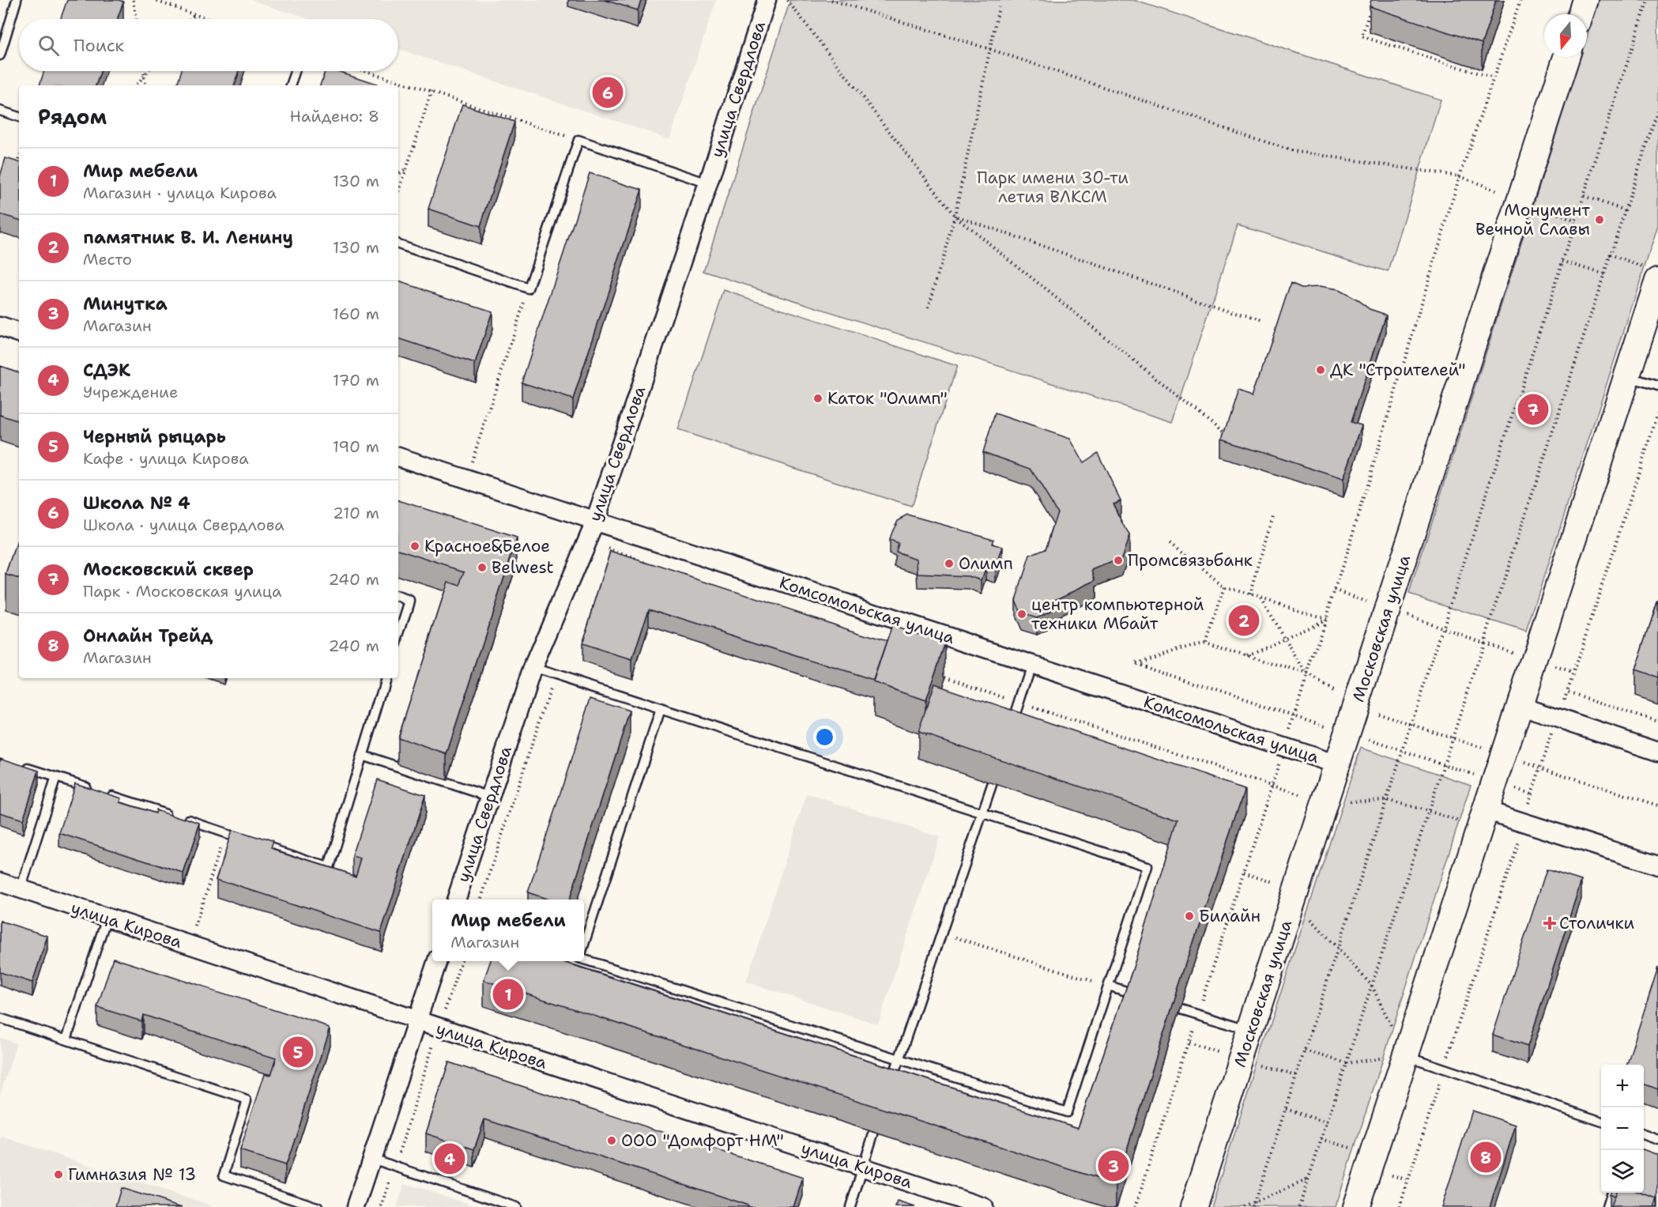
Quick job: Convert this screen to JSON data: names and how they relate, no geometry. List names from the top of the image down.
{
  "streets": {
    "main road": ["Московская улица"],
    "street": ["улица Свердлова", "Комсомольская улица", "улица Кирова"]
  },
  "crossings": [
    ["улица Свердлова", "Комсомольская улица"],
    ["Комсомольская улица", "Московская улица"]
  ],
  "parks": ["Парк имени 30-ти летия ВЛКСМ"],
  "places": {
    "other": [
      "Монумент Вечной Славы",
      "ДК \"Строителей\"",
      "Каток \"Олимп\"",
      "Красное&Белое",
      "Промсвязьбанк",
      "Олимп",
      "Belwest",
      "центр компьютерной техники Мбайт",
      "Билайн",
      "ООО \"Домфорт НМ\"",
      "Гимназия № 13"
    ],
    "health": ["Столички"]
  },
  "north": "bottom",
  "page": {
    "search": "Поиск",
    "pins": [
      "6",
      "7",
      "2",
      "1",
      "5",
      "8",
      "4",
      "3"
    ],
    "heading": ["Рядом", "Найдено: 8"],
    "list": [
      {
        "mark": "1",
        "name": "Мир мебели",
        "note": "Магазин · улица Кирова",
        "value": "130 m"
      },
      {
        "mark": "2",
        "name": "памятник В. И. Ленину",
        "note": "Место",
        "value": "130 m"
      },
      {
        "mark": "3",
        "name": "Минутка",
        "note": "Магазин",
        "value": "160 m"
      },
      {
        "mark": "4",
        "name": "СДЭК",
        "note": "Учреждение",
        "value": "170 m"
      },
      {
        "mark": "5",
        "name": "Черный рыцарь",
        "note": "Кафе · улица Кирова",
        "value": "190 m"
      },
      {
        "mark": "6",
        "name": "Школа № 4",
        "note": "Школа · улица Свердлова",
        "value": "210 m"
      },
      {
        "mark": "7",
        "name": "Московский сквер",
        "note": "Парк · Московская улица",
        "value": "240 m"
      },
      {
        "mark": "8",
        "name": "Онлайн Трейд",
        "note": "Магазин",
        "value": "240 m"
      }
    ],
    "popup": ["Мир мебели", "Магазин"],
    "map_buttons": ["+", "−"]
  }
}
